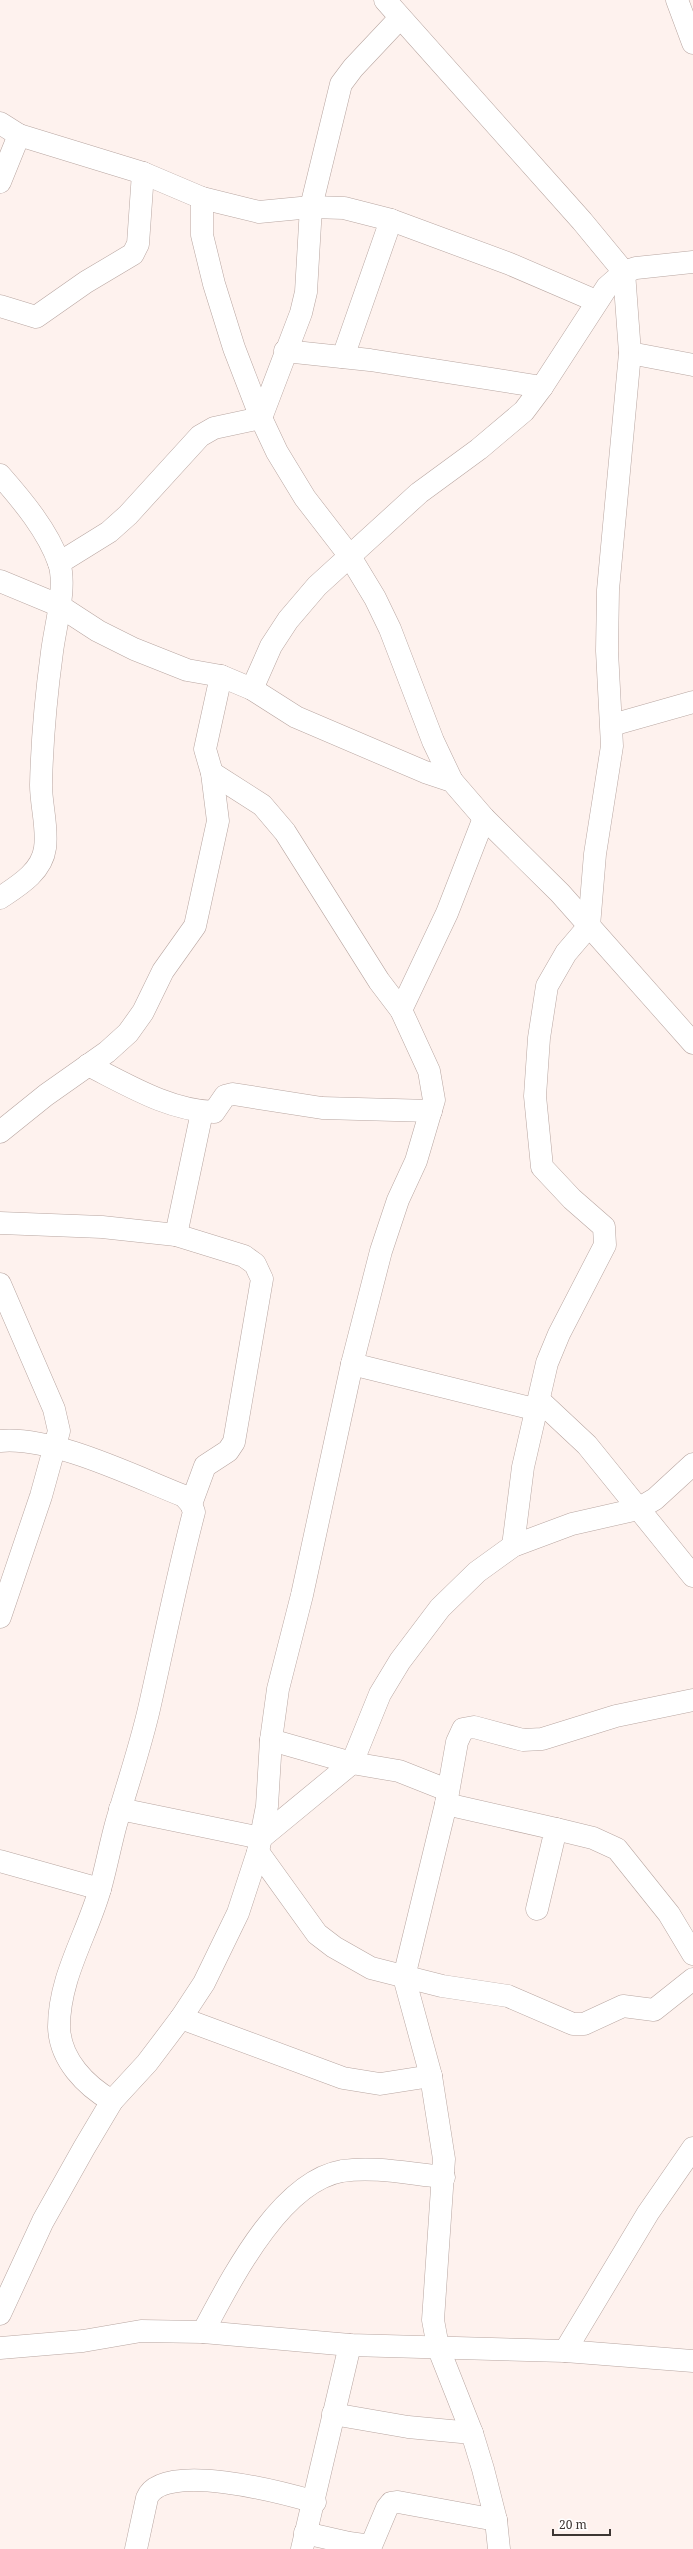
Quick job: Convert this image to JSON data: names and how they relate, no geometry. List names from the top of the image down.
{
  "scale_bar": "20 m"
}
